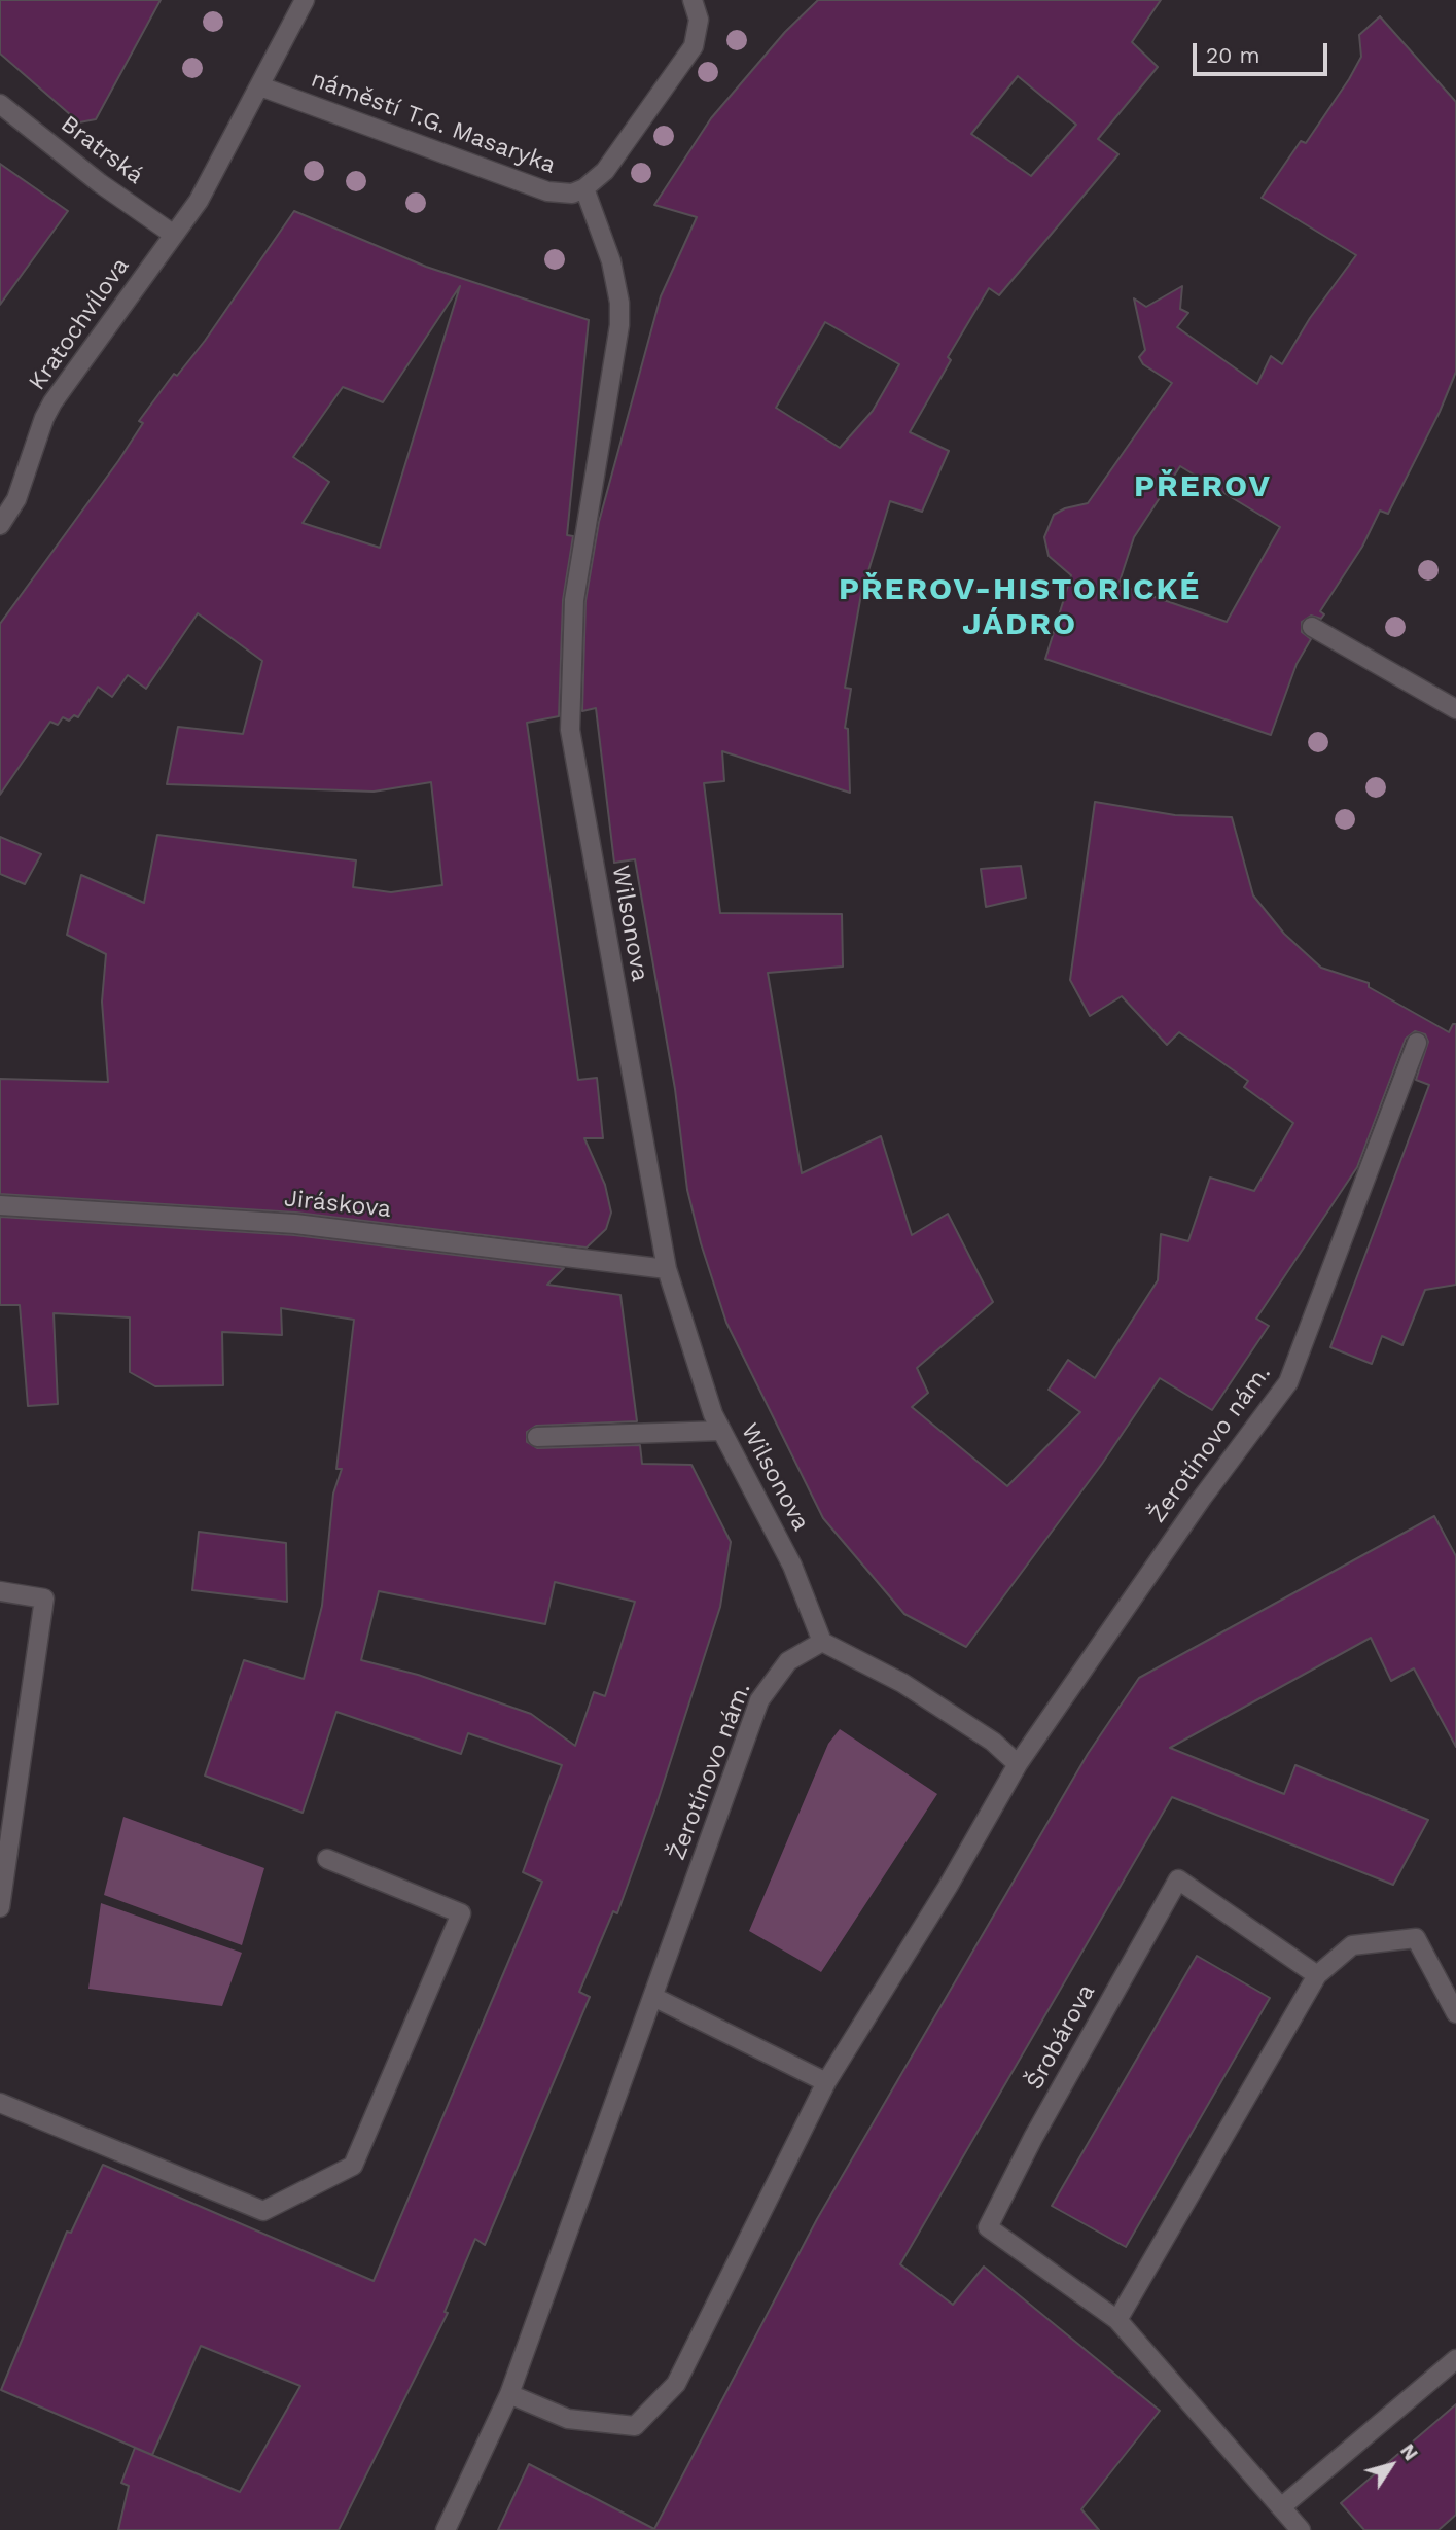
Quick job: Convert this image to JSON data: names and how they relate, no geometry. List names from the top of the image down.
{
  "streets": {
    "street": [
      "náměstí T.G. Masaryka",
      "Bratrská",
      "Kratochvílova",
      "Wilsonova",
      "Jiráskova",
      "Žerotínovo nám.",
      "Šrobárova"
    ]
  },
  "crossings": [
    ["náměstí T.G. Masaryka", "Wilsonova"],
    ["Bratrská", "Kratochvílova"],
    ["Wilsonova", "Jiráskova"],
    ["Wilsonova", "Žerotínovo nám."]
  ],
  "districts": ["PŘEROV", "PŘEROV-HISTORICKÉ JÁDRO"],
  "scale_bar": "20 m",
  "north": "top right"
}
